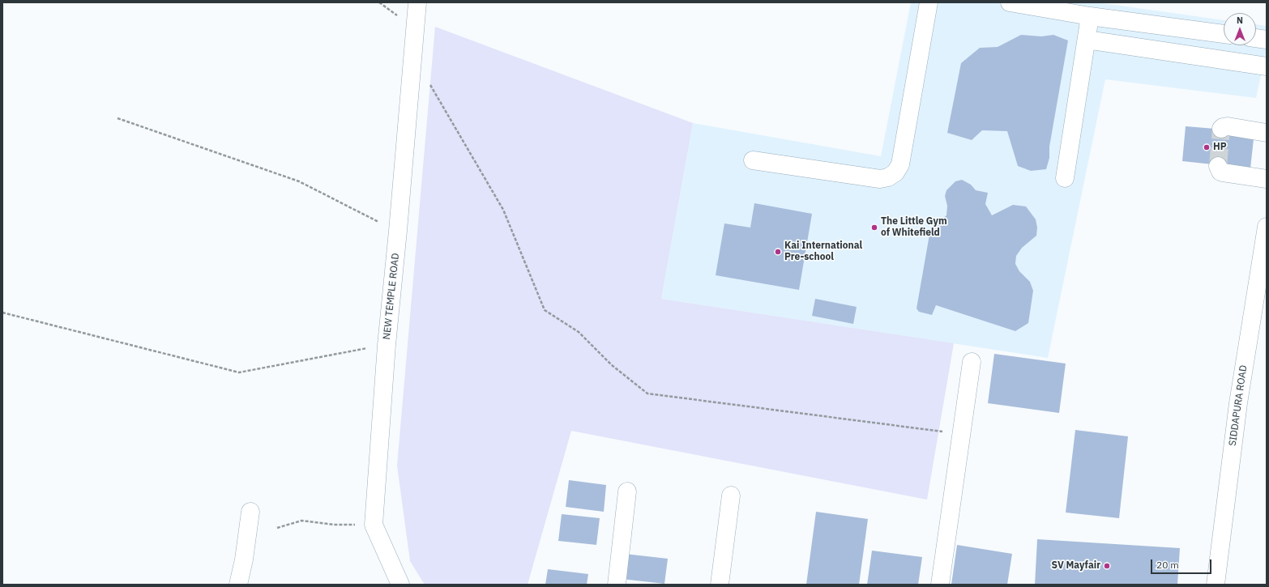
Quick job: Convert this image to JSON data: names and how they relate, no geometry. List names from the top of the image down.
{
  "streets": {
    "street": ["NEW TEMPLE ROAD", "SIDDAPURA ROAD"]
  },
  "places": [
    "HP",
    "The Little Gym of Whitefield",
    "Kai International Pre-school",
    "SV Mayfair"
  ],
  "scale_bar": "20 m",
  "north": "top"
}
